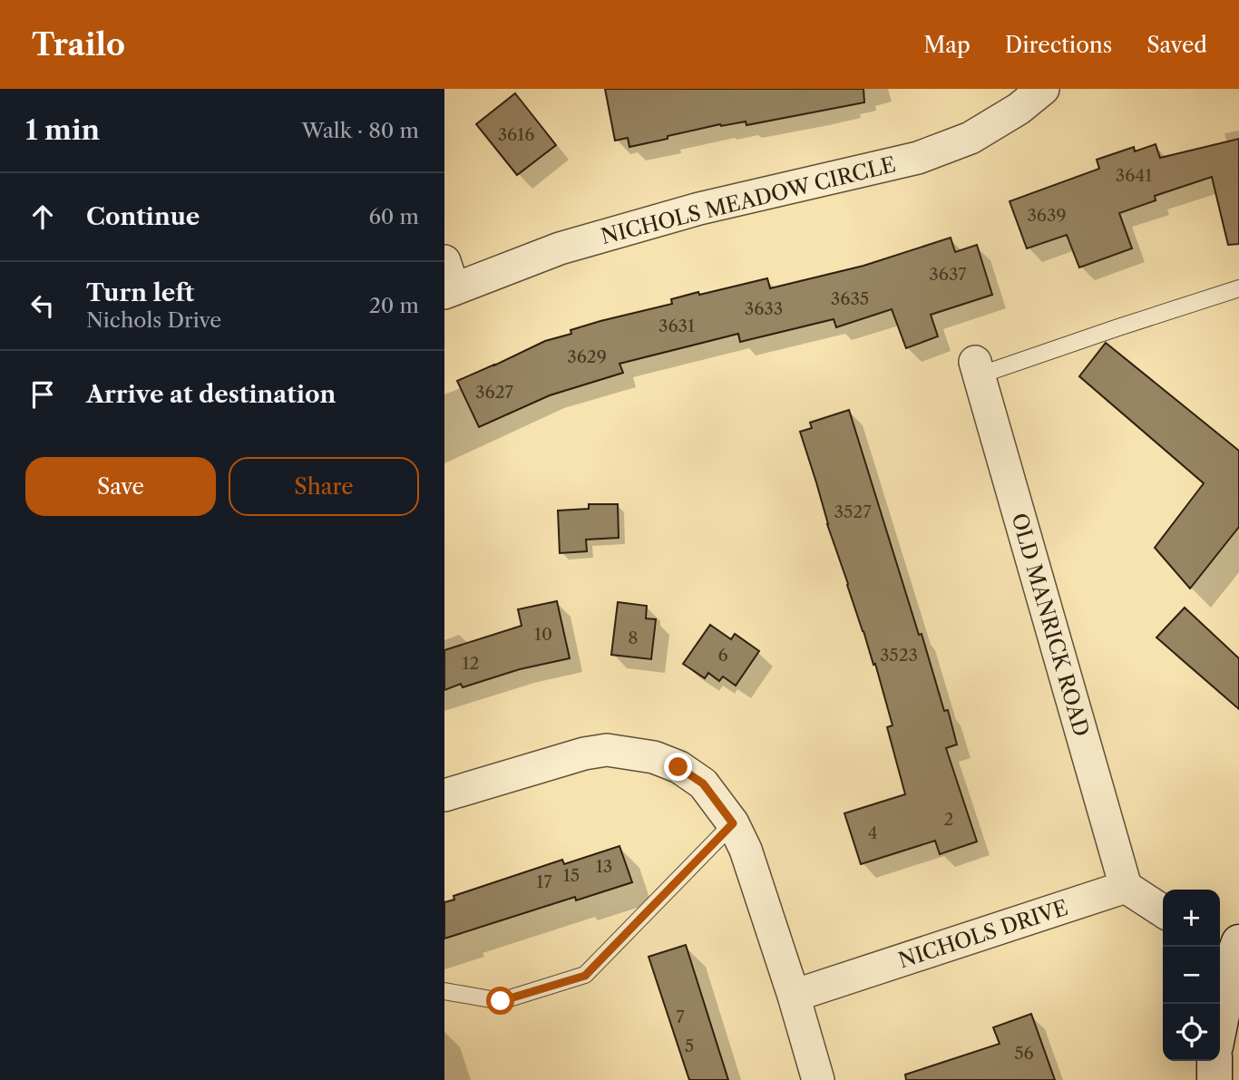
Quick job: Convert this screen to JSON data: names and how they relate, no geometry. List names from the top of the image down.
{
  "streets": {
    "street": ["NICHOLS MEADOW CIRCLE", "OLD MANRICK ROAD", "NICHOLS DRIVE"]
  },
  "crossings": [
    ["OLD MANRICK ROAD", "NICHOLS DRIVE"]
  ],
  "house_numbers": [
    "3616",
    "3641",
    "3639",
    "3637",
    "3635",
    "3633",
    "3631",
    "3629",
    "3627",
    "3527",
    "10",
    "8",
    "6",
    "3523",
    "12",
    "2",
    "4",
    "13",
    "15",
    "17",
    "7",
    "5",
    "56"
  ],
  "page": {
    "header": "Trailo",
    "nav": ["Map", "Directions", "Saved"],
    "heading": ["1 min", "Walk · 80 m"],
    "list": [
      ["Continue", "60 m"],
      ["Turn left", "Nichols Drive", "20 m"],
      "Arrive at destination"
    ],
    "buttons": ["Save", "Share"],
    "map_buttons": ["+", "−"]
  }
}
